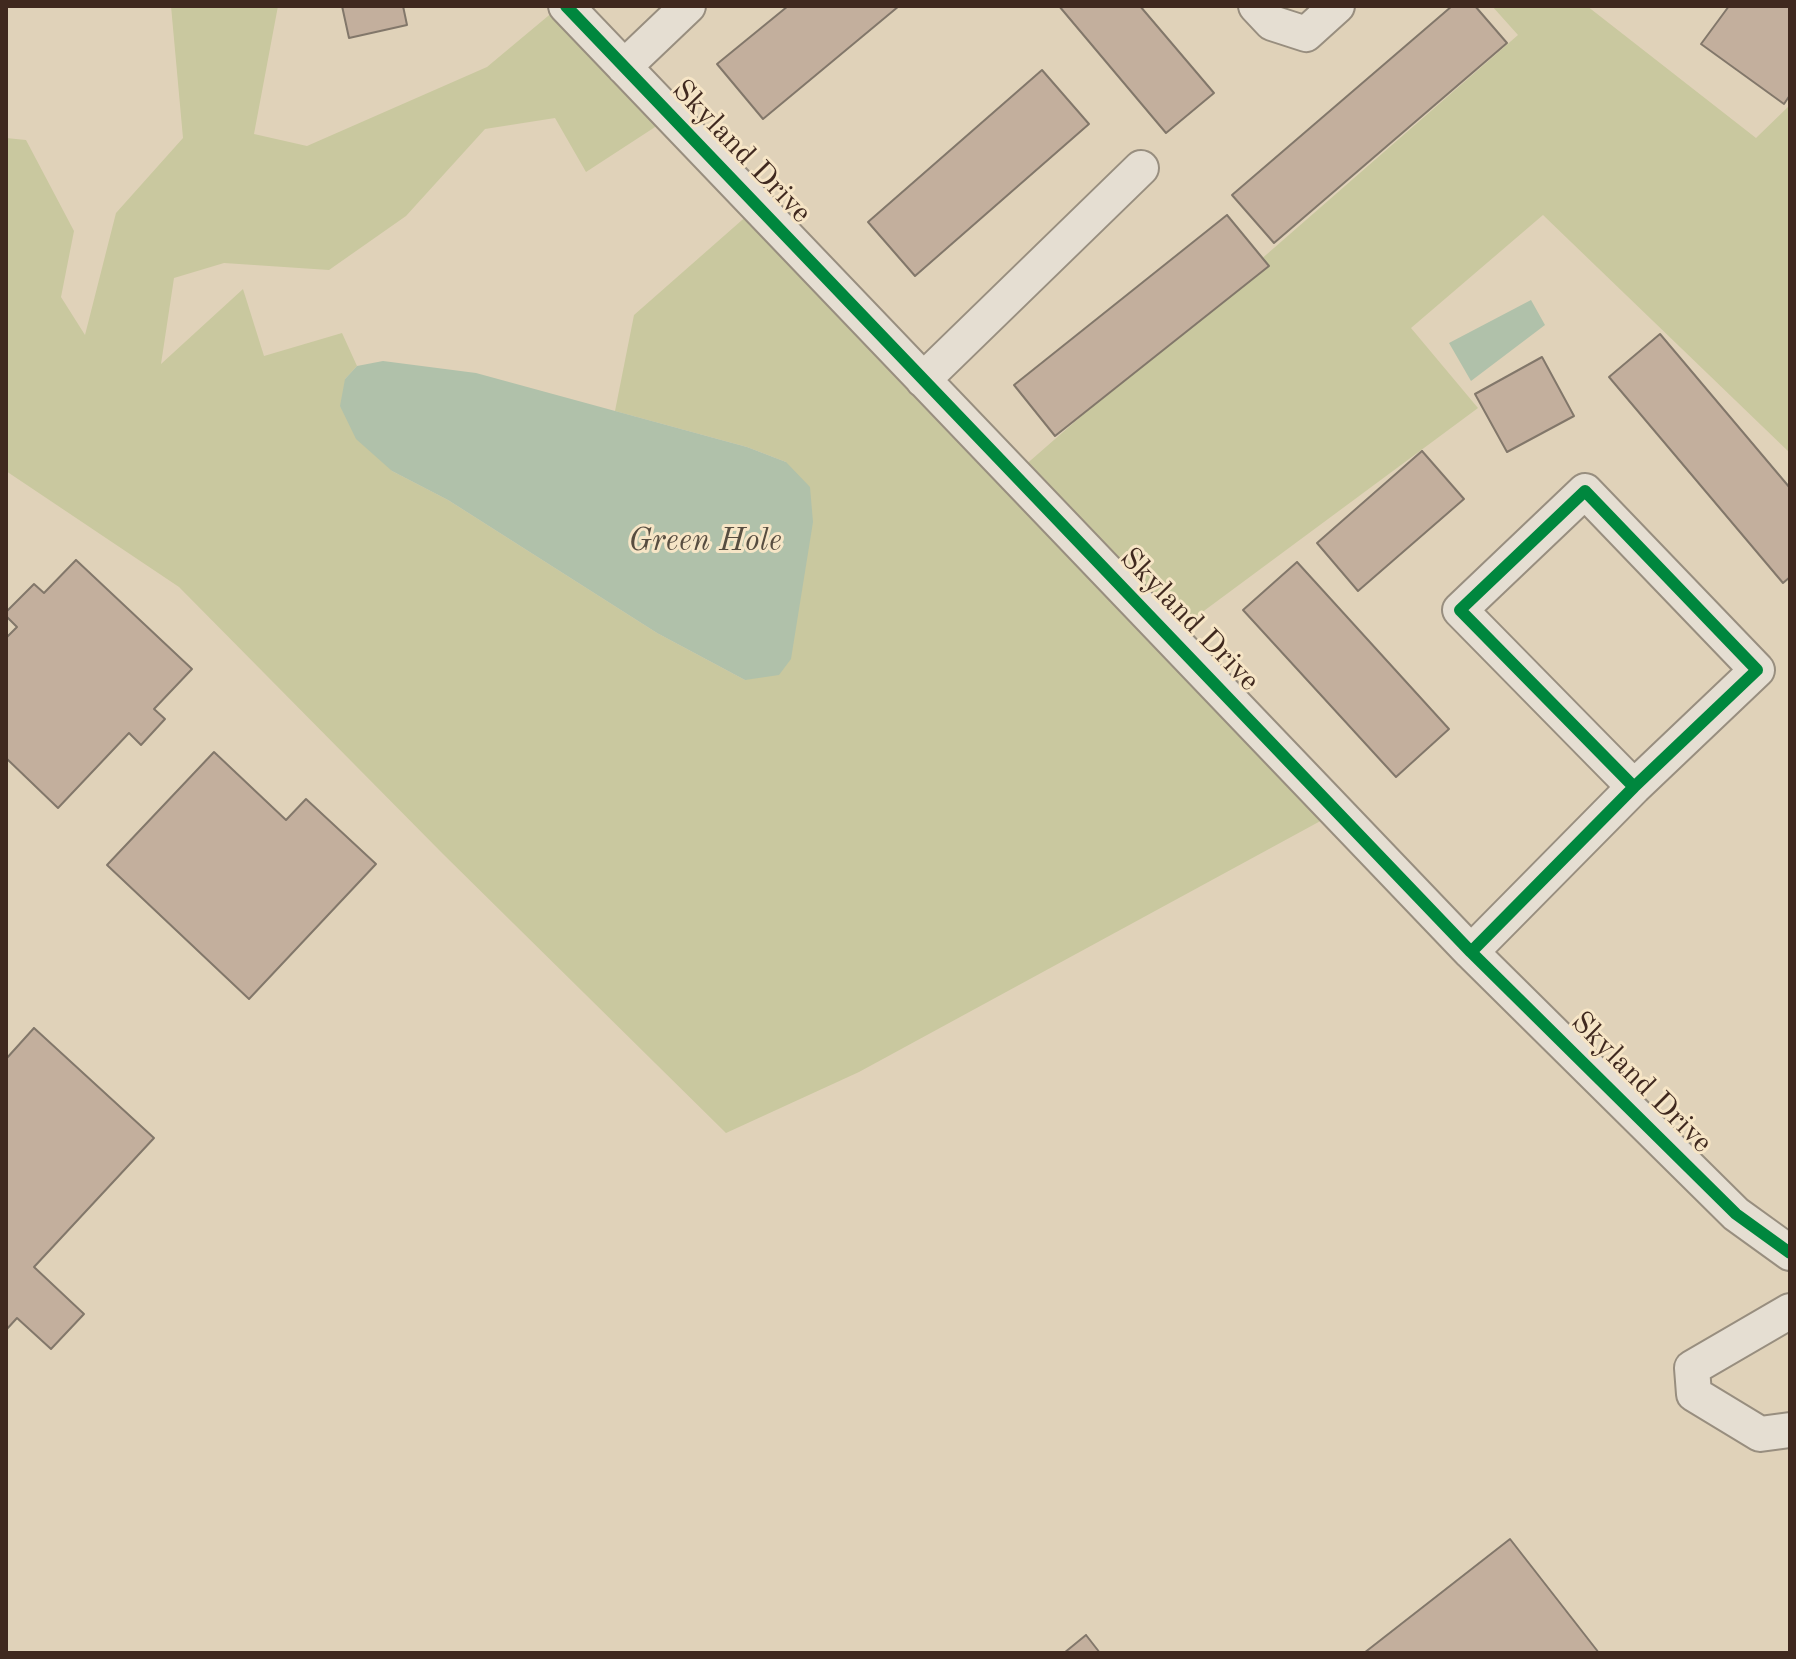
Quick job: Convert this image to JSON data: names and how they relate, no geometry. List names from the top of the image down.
{
  "streets": {
    "street": ["Skyland Drive"]
  },
  "water": ["Green Hole"]
}
